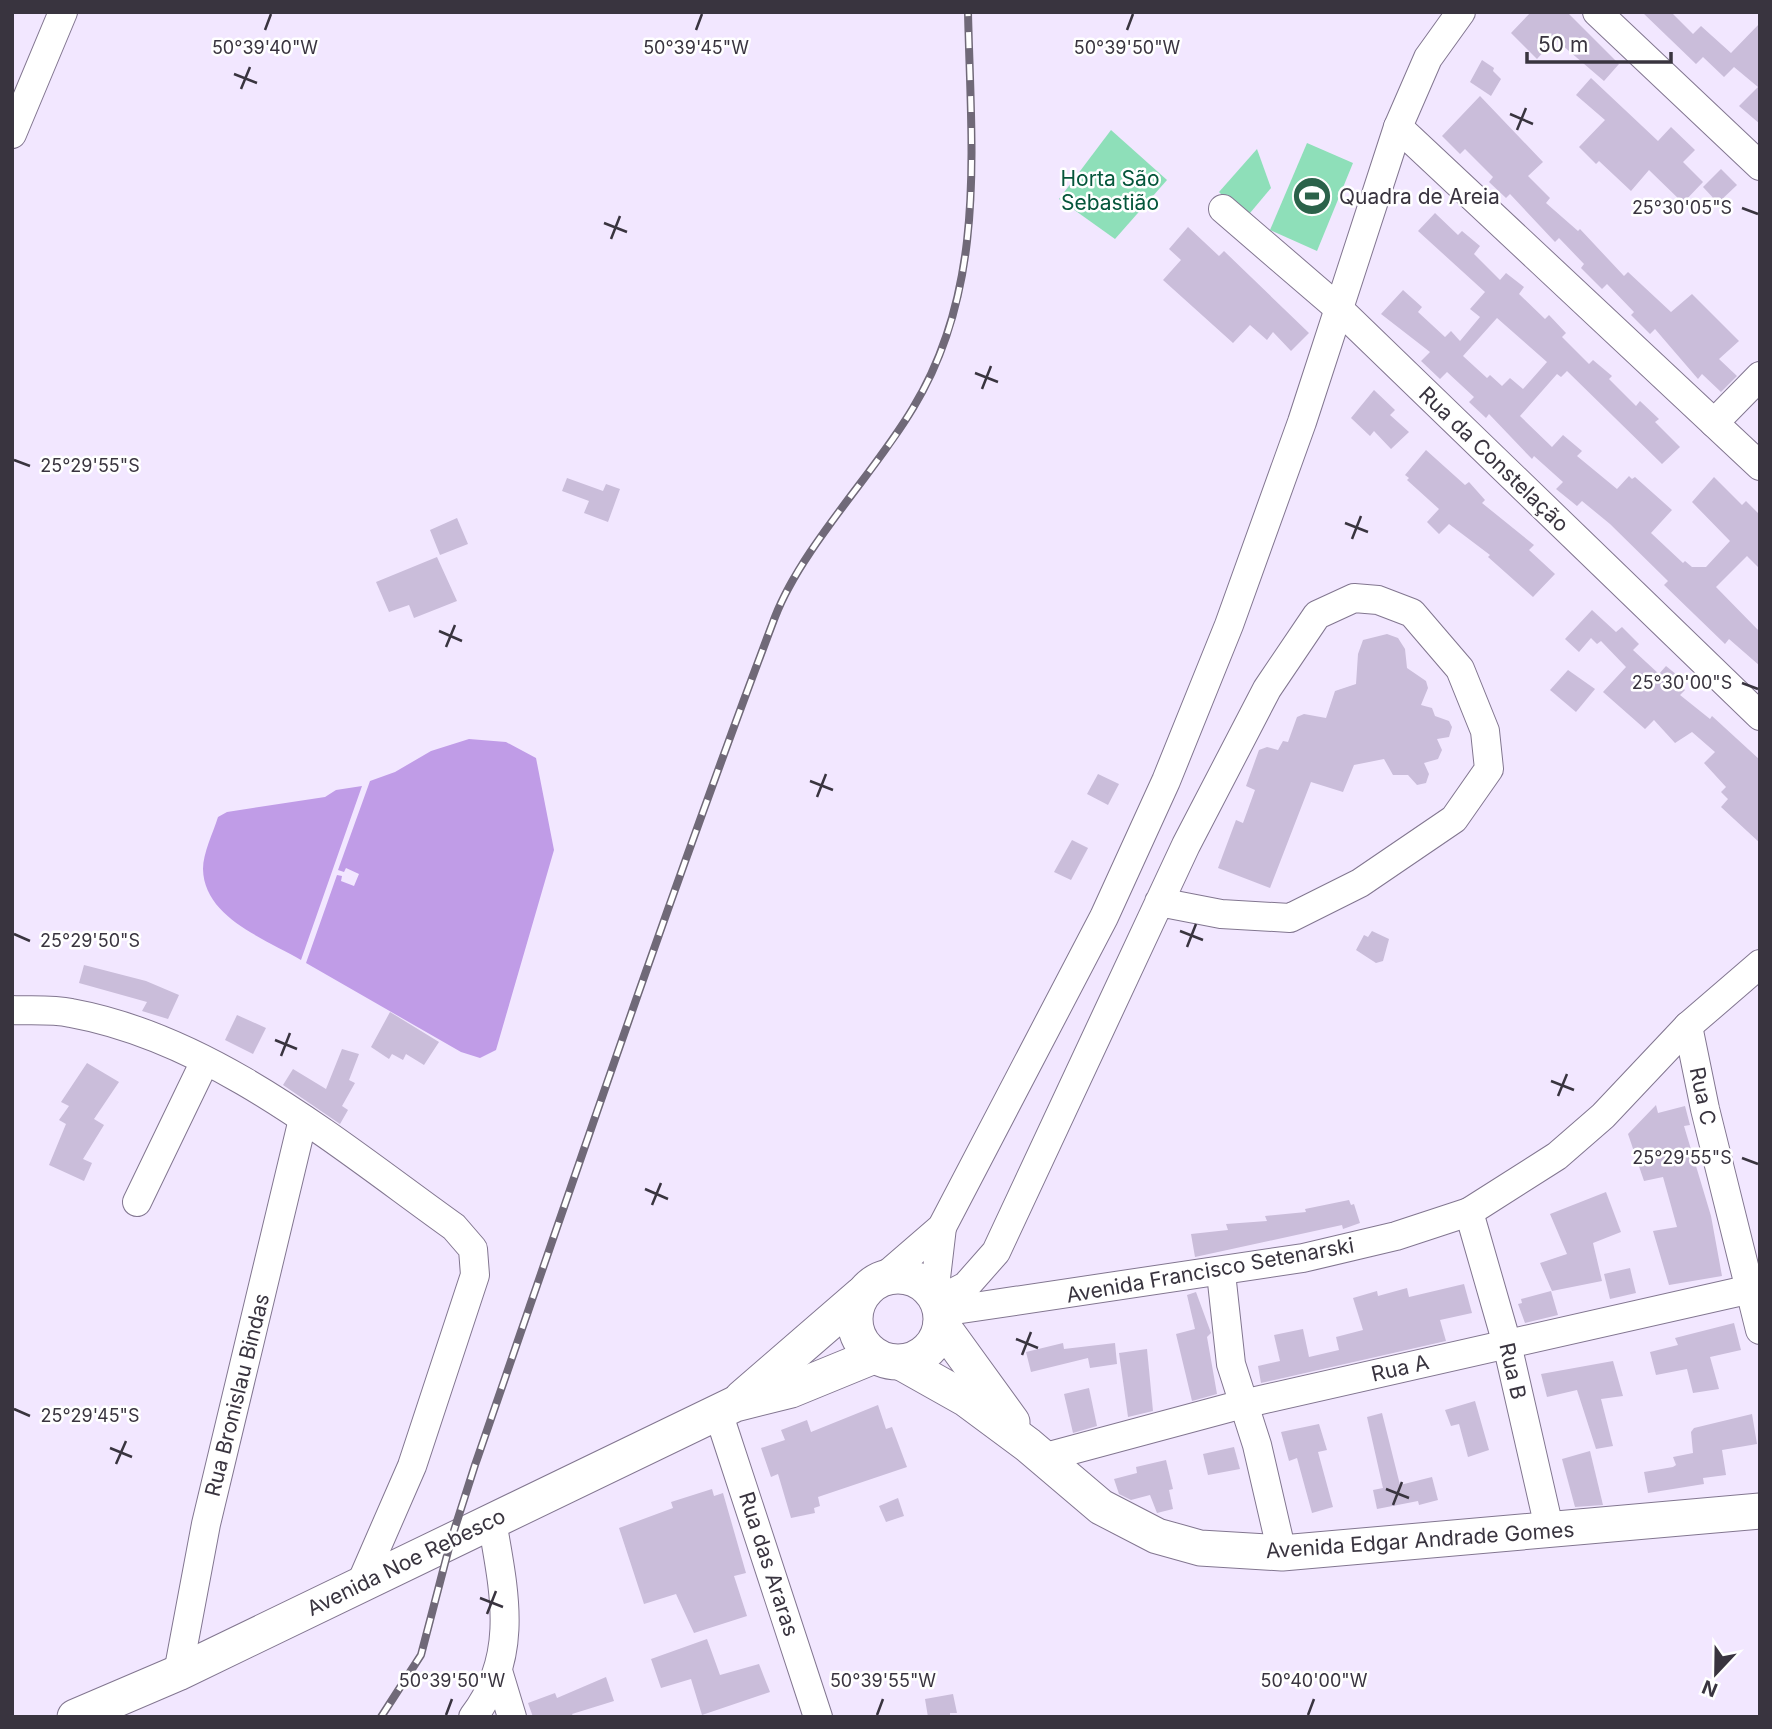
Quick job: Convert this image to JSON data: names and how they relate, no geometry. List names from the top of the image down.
{
  "streets": {
    "main road": ["Avenida Edgar Andrade Gomes", "Avenida Noe Rebesco"],
    "street": [
      "Rua da Constelação",
      "Rua C",
      "Avenida Francisco Setenarski",
      "Rua A",
      "Rua B",
      "Rua Bronislau Bindas",
      "Rua das Araras"
    ]
  },
  "crossings": [
    ["Rua C", "Avenida Francisco Setenarski"],
    ["Rua C", "Rua A"],
    ["Avenida Francisco Setenarski", "Rua B"],
    ["Avenida Francisco Setenarski", "Avenida Edgar Andrade Gomes"],
    ["Avenida Francisco Setenarski", "Avenida Noe Rebesco"],
    ["Rua A", "Rua B"],
    ["Rua A", "Avenida Edgar Andrade Gomes"],
    ["Rua B", "Avenida Edgar Andrade Gomes"],
    ["Rua Bronislau Bindas", "Avenida Noe Rebesco"],
    ["Avenida Edgar Andrade Gomes", "Avenida Noe Rebesco"],
    ["Avenida Noe Rebesco", "Rua das Araras"]
  ],
  "parks": ["Horta São Sebastião"],
  "places": {
    "sports": ["Quadra de Areia"]
  },
  "scale_bar": "50 m",
  "north": "bottom",
  "coordinates": [
    "50°39'45\"W",
    "50°39'50\"W",
    "50°39'40\"W",
    "25°30'05\"S",
    "25°29'55\"S",
    "25°30'00\"S",
    "25°29'50\"S",
    "25°29'45\"S",
    "50°39'55\"W",
    "50°40'00\"W"
  ]
}
